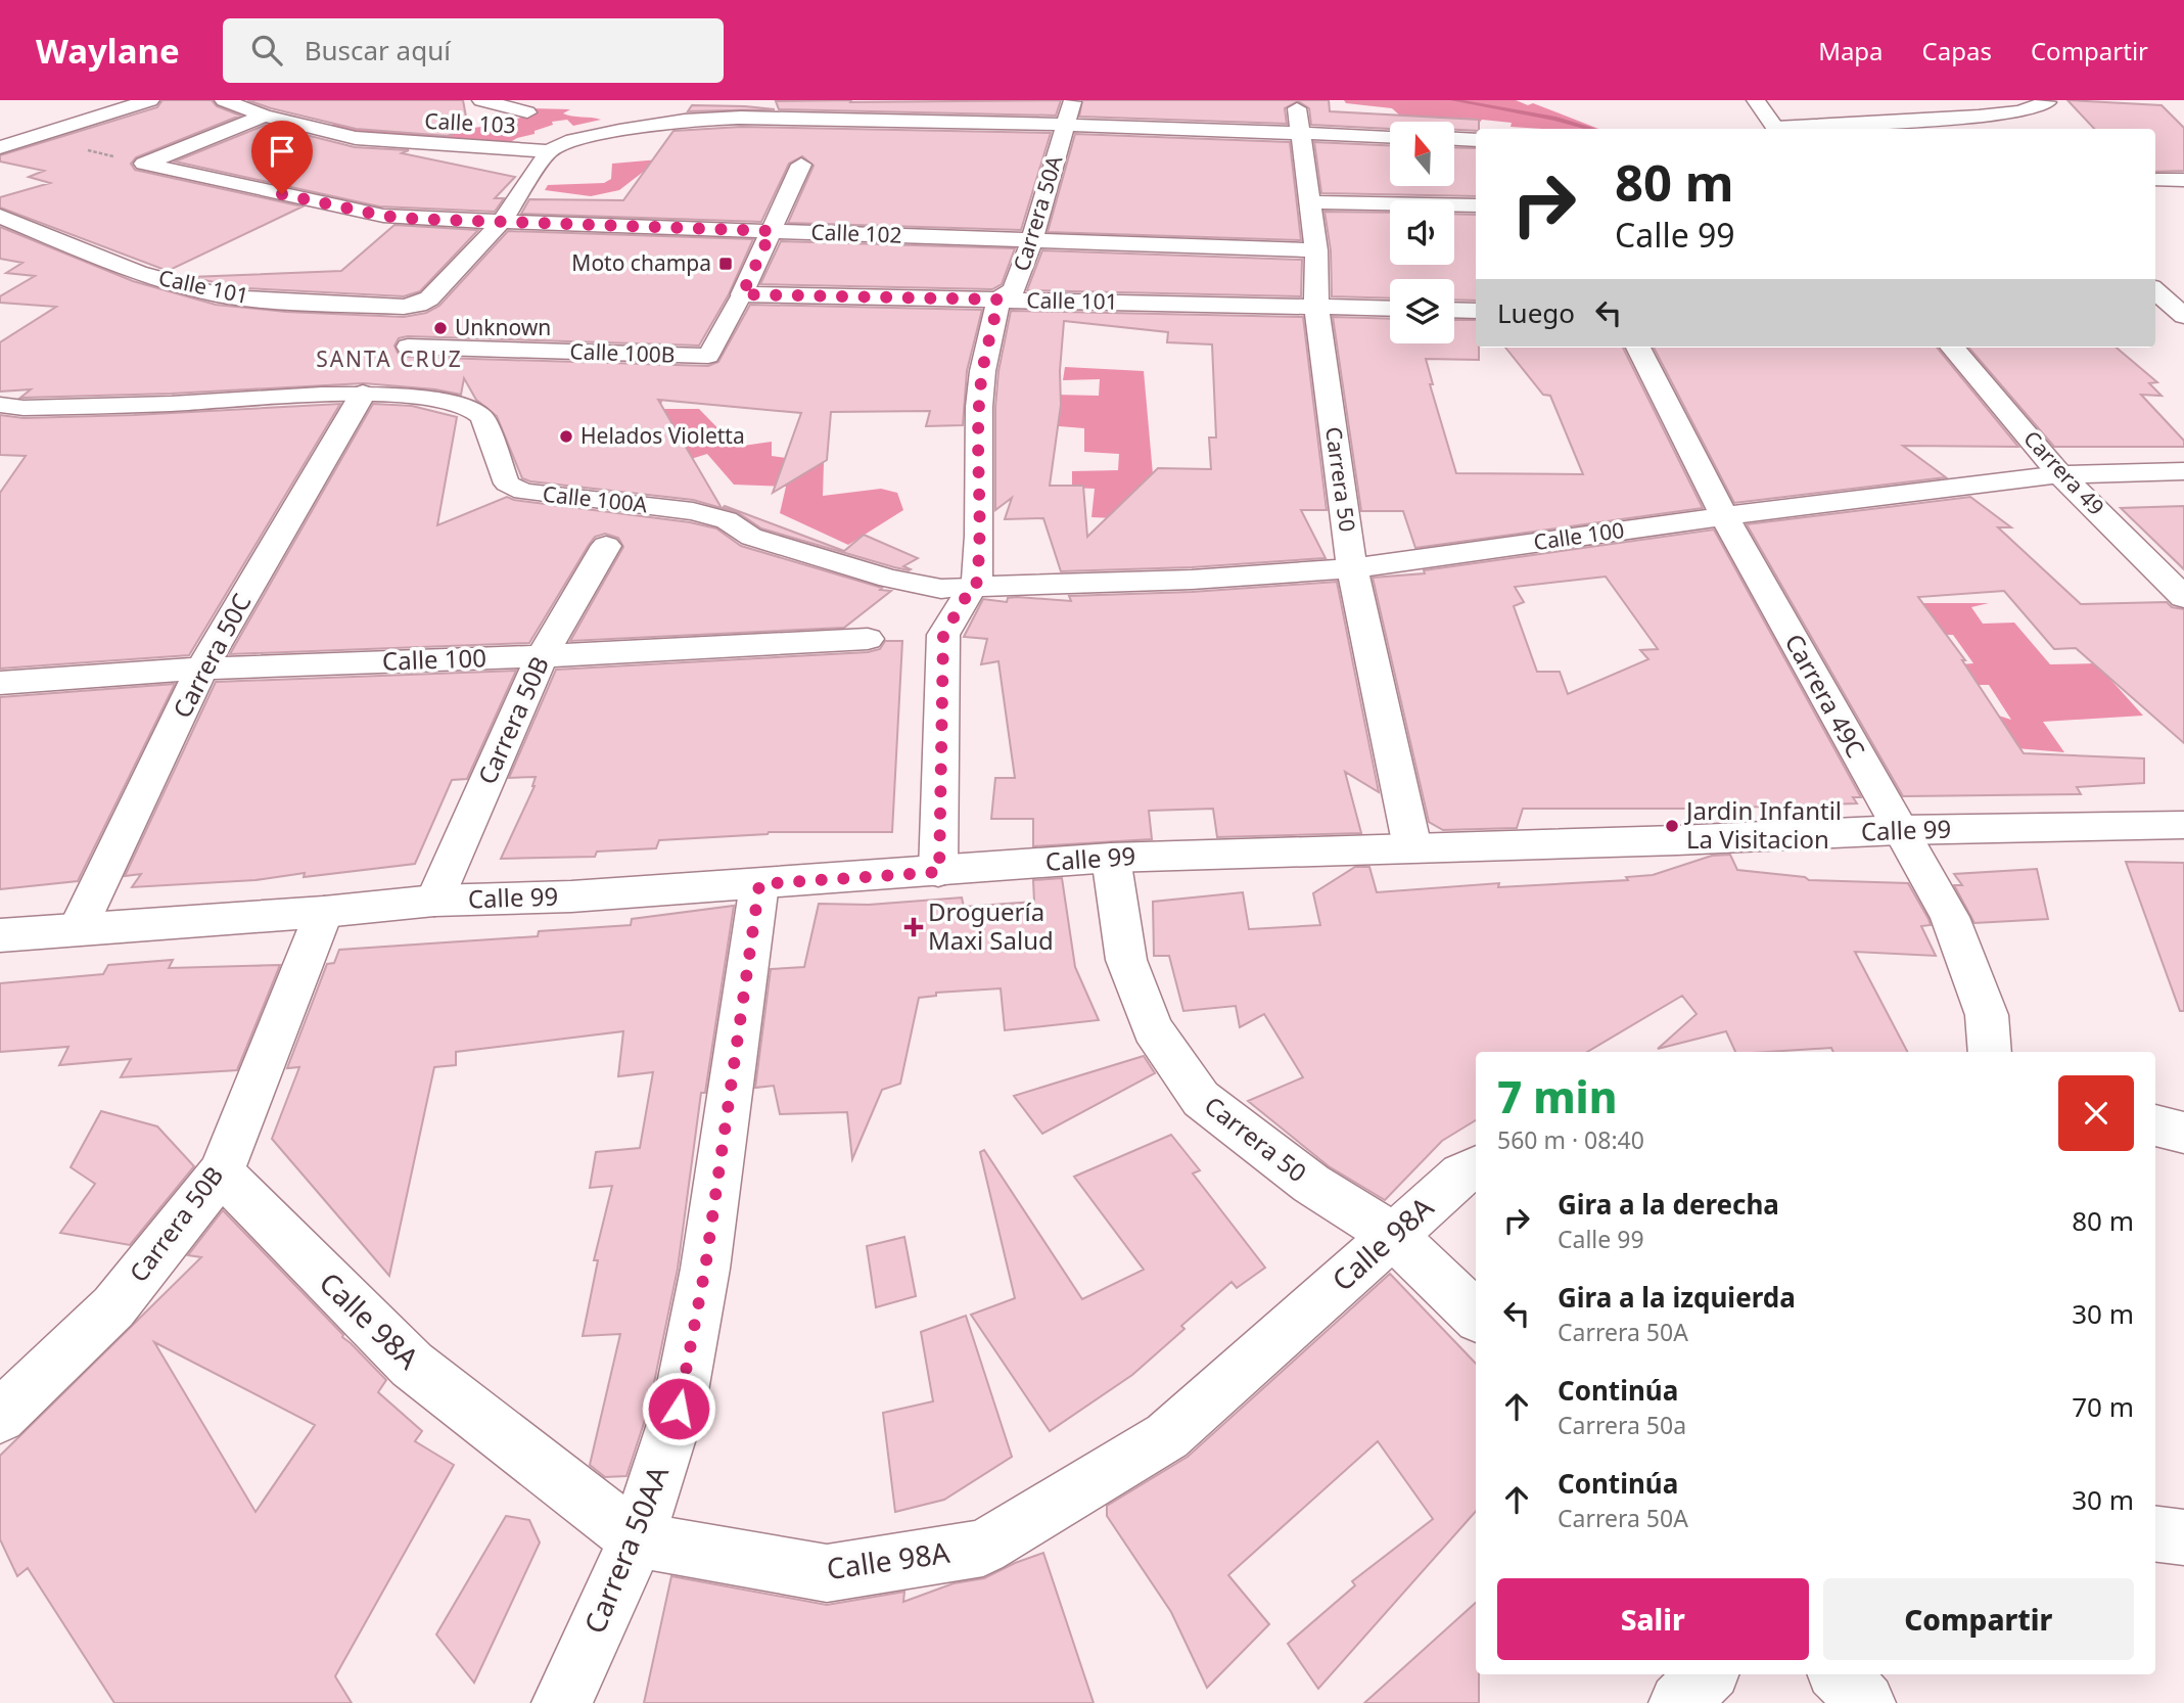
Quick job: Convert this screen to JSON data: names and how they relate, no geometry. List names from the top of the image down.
{
  "streets": {
    "street": [
      "Calle 103",
      "Carrera 50A",
      "Calle 102",
      "Calle 101",
      "Calle 100B",
      "Carrera 49",
      "Carrera 50",
      "Calle 100A",
      "Calle 100",
      "Carrera 50C",
      "Carrera 49C",
      "Carrera 50B",
      "Calle 99",
      "Calle 98A",
      "Carrera 50AA"
    ]
  },
  "crossings": [
    ["Calle 103", "Calle 102"],
    ["Carrera 50A", "Calle 102"],
    ["Carrera 50A", "Calle 101"],
    ["Carrera 50A", "Calle 100A"],
    ["Carrera 50A", "Calle 100"],
    ["Calle 102", "Calle 101"],
    ["Calle 102", "Carrera 50"],
    ["Calle 101", "Calle 100B"],
    ["Calle 101", "Carrera 50"],
    ["Carrera 49", "Calle 100"],
    ["Carrera 50", "Calle 100"],
    ["Carrera 50", "Calle 99"],
    ["Carrera 50", "Calle 98A"],
    ["Calle 100A", "Calle 100"],
    ["Calle 100A", "Carrera 50C"],
    ["Calle 100", "Carrera 50C"],
    ["Calle 100", "Carrera 49C"],
    ["Calle 100", "Carrera 50B"],
    ["Carrera 50C", "Calle 99"],
    ["Carrera 49C", "Calle 99"],
    ["Carrera 50B", "Calle 99"],
    ["Carrera 50B", "Calle 98A"],
    ["Calle 99", "Carrera 50AA"],
    ["Calle 98A", "Carrera 50AA"]
  ],
  "districts": ["SANTA CRUZ"],
  "places": {
    "transit": ["Moto champa"],
    "other": ["Unknown", "Helados Violetta", "Jardin Infantil La Visitacion"],
    "health": ["Droguería Maxi Salud"]
  },
  "north": "top",
  "page": {
    "header": "Waylane",
    "search": "Buscar aquí",
    "nav": ["Mapa", "Capas", "Compartir"],
    "turn": ["80 m", "Calle 99"],
    "then": "Luego",
    "heading": ["7 min", "560 m · 08:40"],
    "list": [
      {
        "name": "Gira a la derecha",
        "note": "Calle 99",
        "value": "80 m"
      },
      {
        "name": "Gira a la izquierda",
        "note": "Carrera 50A",
        "value": "30 m"
      },
      {
        "name": "Continúa",
        "note": "Carrera 50a",
        "value": "70 m"
      },
      {
        "name": "Continúa",
        "note": "Carrera 50A",
        "value": "30 m"
      }
    ],
    "buttons": ["Salir", "Compartir"]
  }
}
